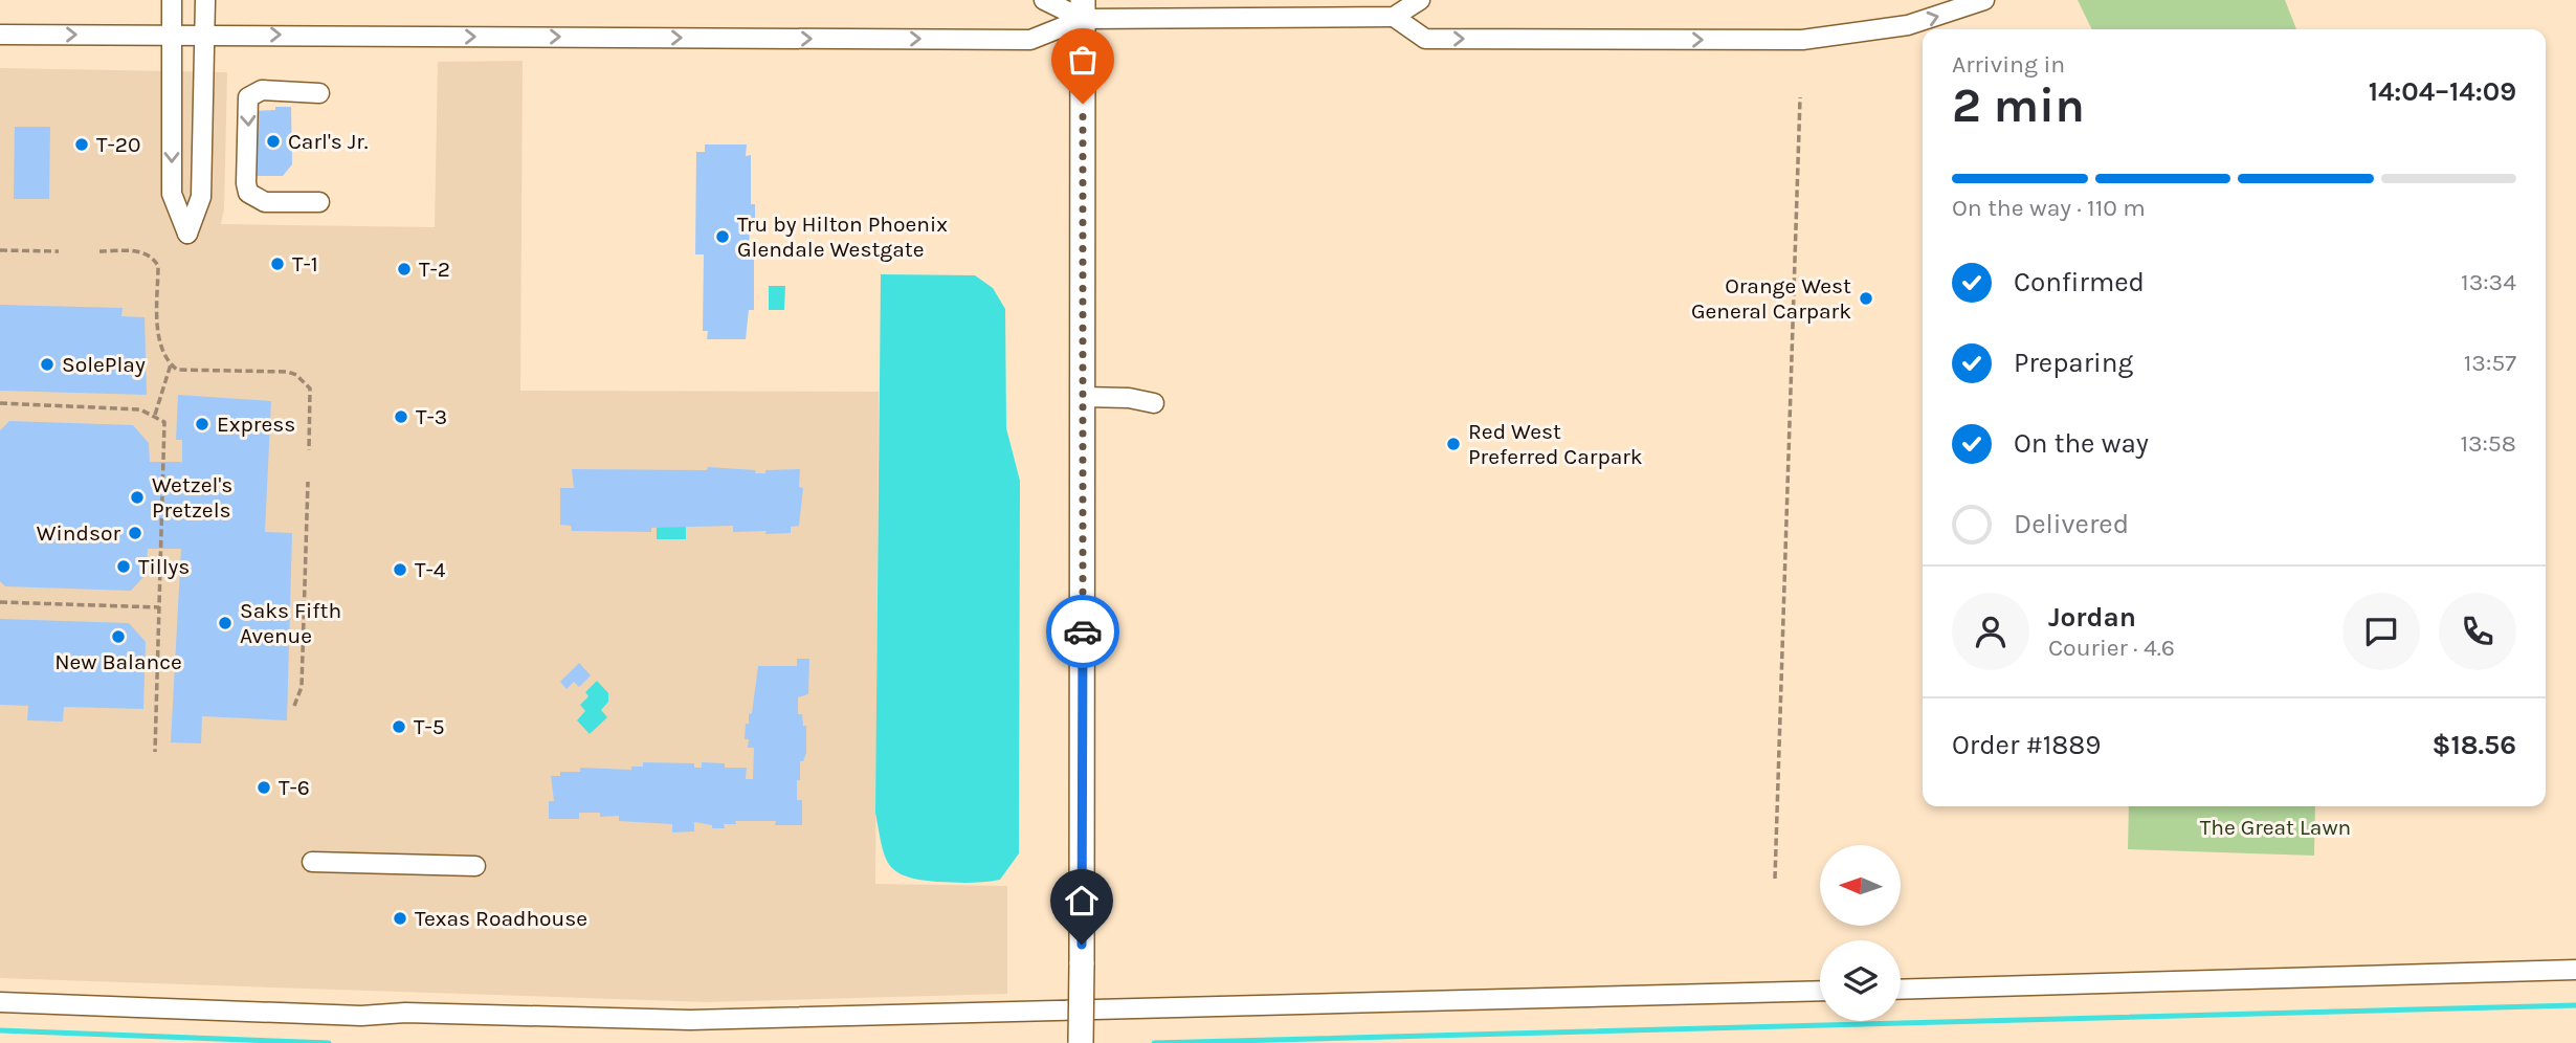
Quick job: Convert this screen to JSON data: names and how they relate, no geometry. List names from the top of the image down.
{
  "parks": ["The Great Lawn"],
  "places": [
    "Carl's Jr.",
    "T-20",
    "Tru by Hilton Phoenix Glendale Westgate",
    "T-1",
    "T-2",
    "Orange West General Carpark",
    "SolePlay",
    "T-3",
    "Express",
    "Red West Preferred Carpark",
    "Wetzel's Pretzels",
    "Windsor",
    "Tillys",
    "T-4",
    "Saks Fifth Avenue",
    "New Balance",
    "T-5",
    "T-6",
    "Texas Roadhouse"
  ],
  "north": "left",
  "page": {
    "heading": ["2 min", "Arriving in", "14:04–14:09"],
    "panel": [
      "Jordan",
      "Courier · 4.6",
      "Order #1889",
      "$18.56"
    ],
    "bar": "On the way · 110 m",
    "list": [
      ["Confirmed", "13:34"],
      ["Preparing", "13:57"],
      ["On the way", "13:58"],
      "Delivered"
    ]
  }
}
